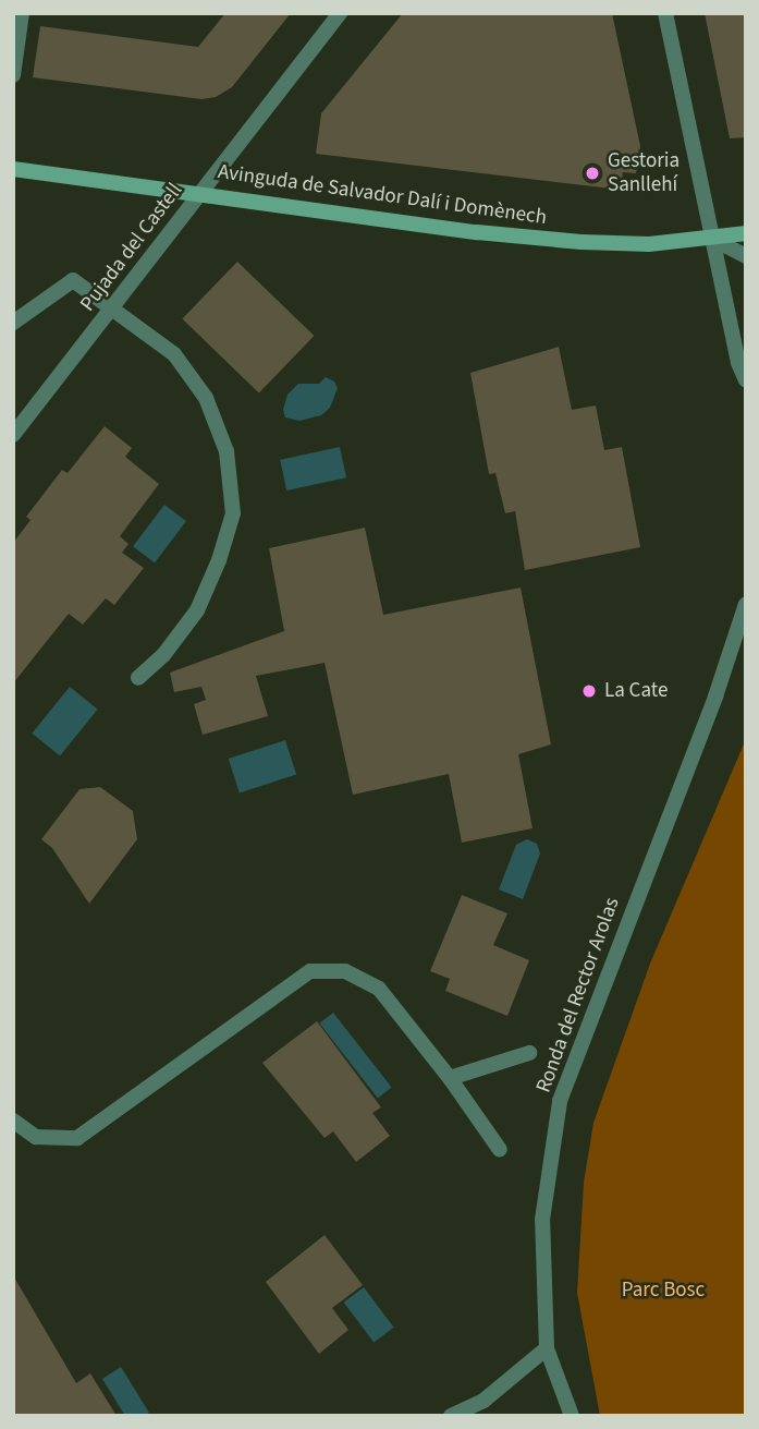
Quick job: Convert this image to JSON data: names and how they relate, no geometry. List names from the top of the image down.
{
  "streets": {
    "main road": ["Avinguda de Salvador Dalí i Domènech"],
    "street": ["Pujada del Castell", "Ronda del Rector Arolas"]
  },
  "crossings": [
    ["Avinguda de Salvador Dalí i Domènech", "Pujada del Castell"]
  ],
  "parks": ["Parc Bosc"],
  "places": ["Gestoria Sanllehí", "La Cate"]
}
